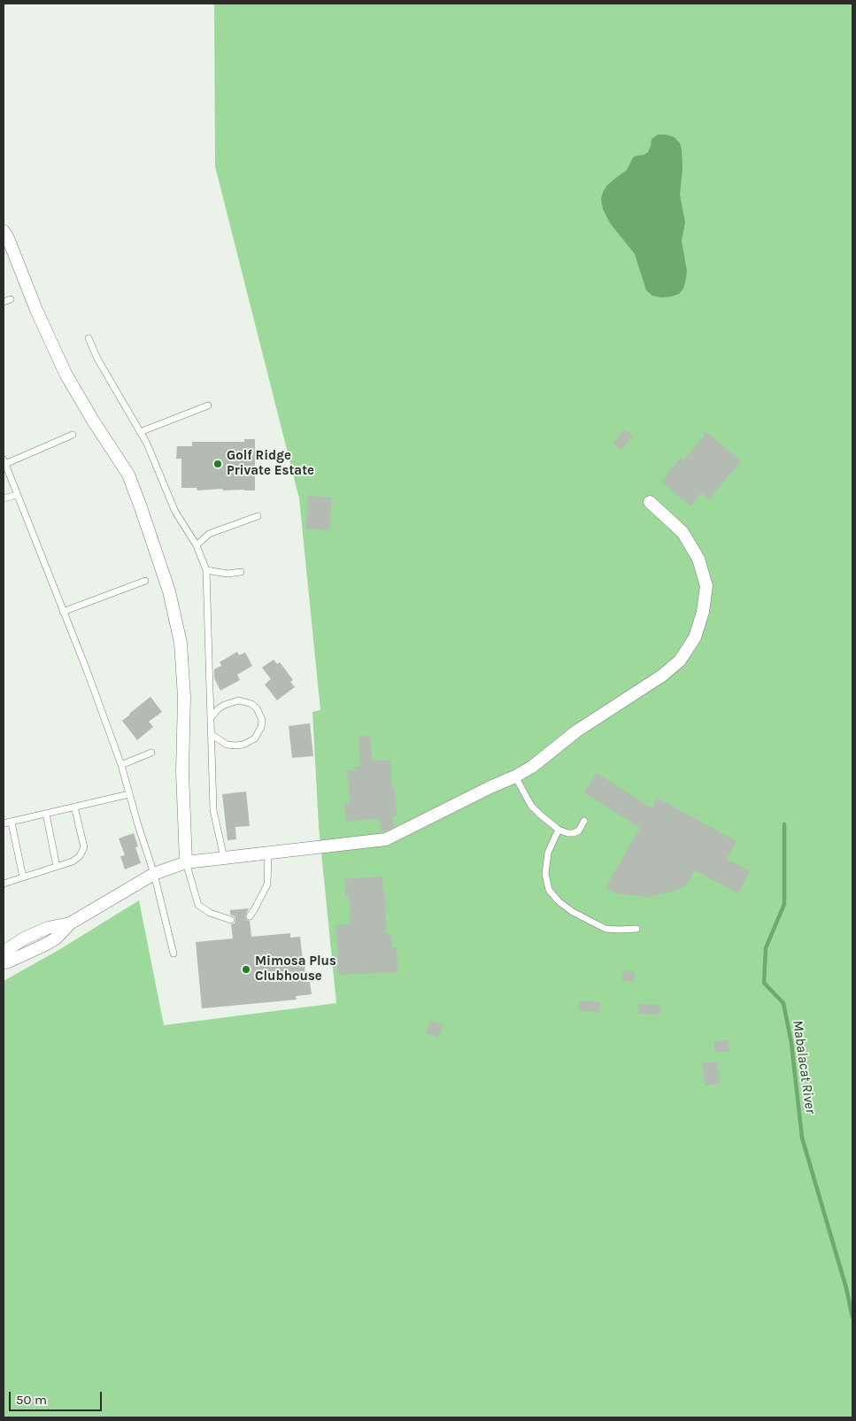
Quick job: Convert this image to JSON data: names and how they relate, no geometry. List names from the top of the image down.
{
  "water": ["Mabalacat River"],
  "places": ["Golf Ridge Private Estate", "Mimosa Plus Clubhouse"],
  "scale_bar": "50 m"
}
